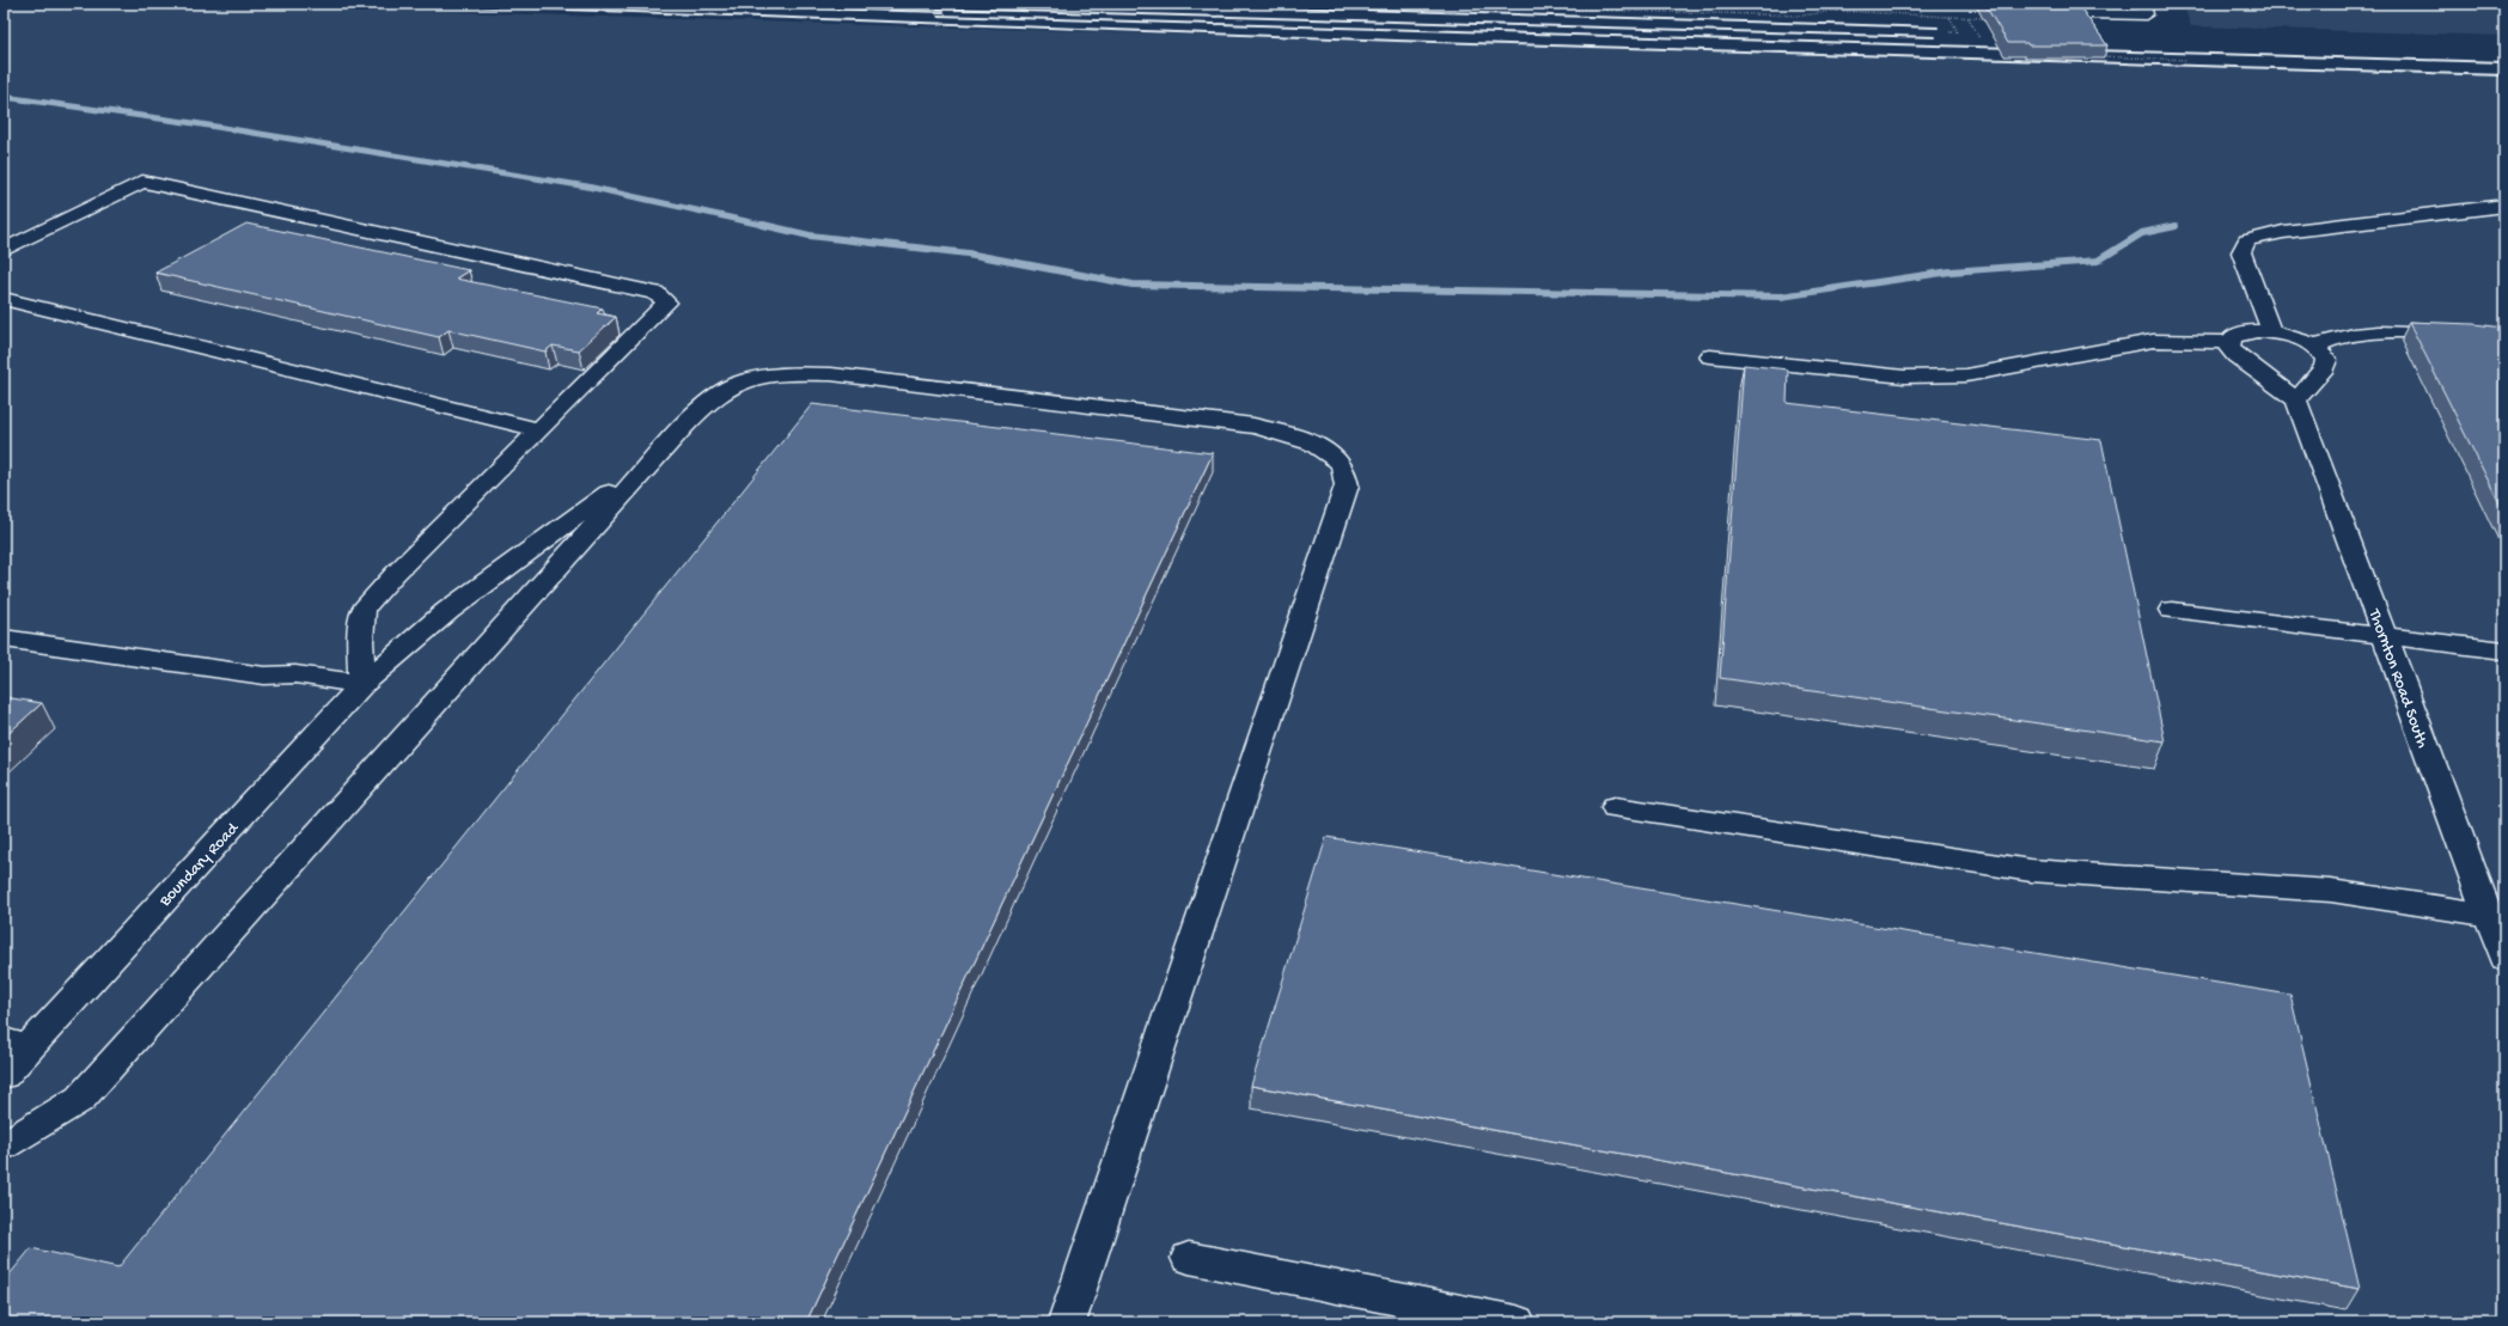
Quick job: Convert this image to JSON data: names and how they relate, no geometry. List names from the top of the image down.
{
  "streets": {
    "street": ["Thornton Road South", "Boundary Road"]
  }
}
